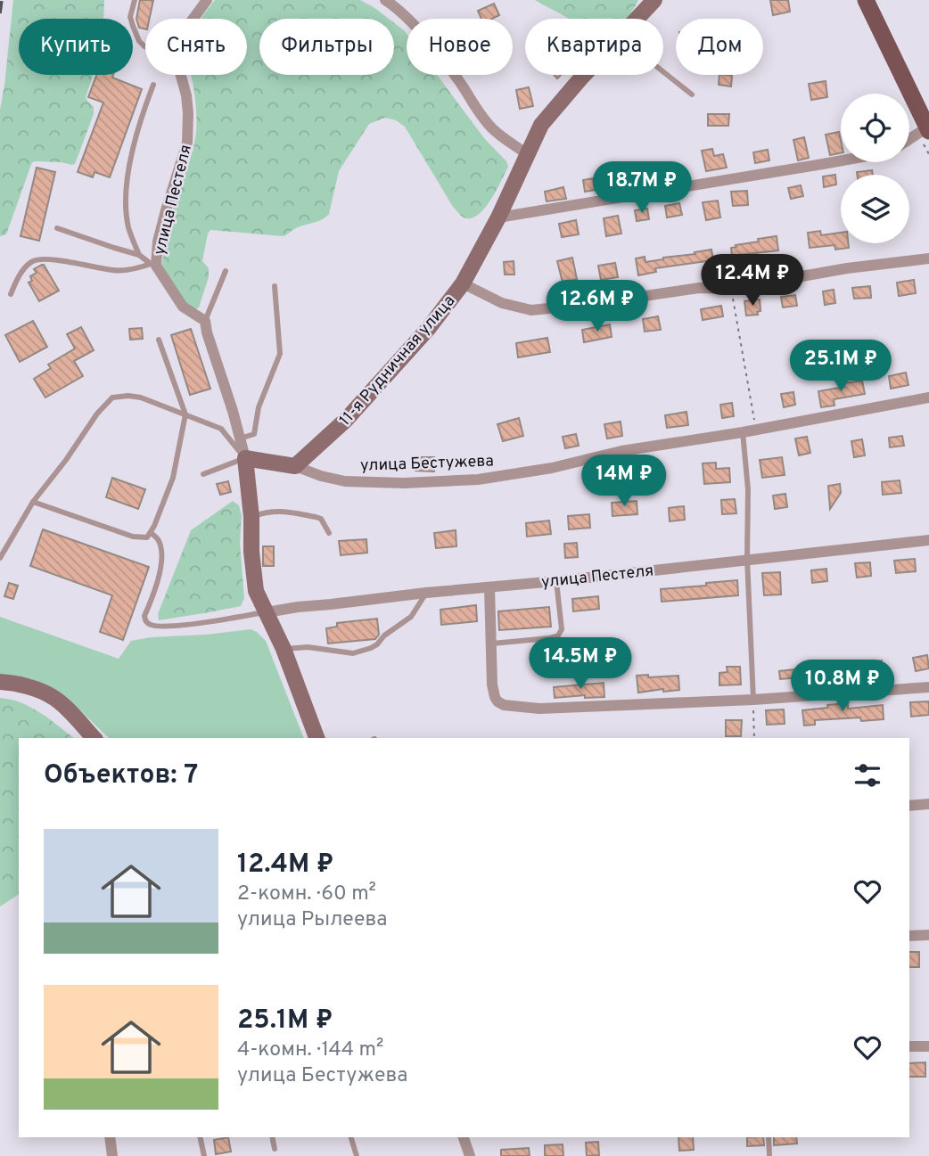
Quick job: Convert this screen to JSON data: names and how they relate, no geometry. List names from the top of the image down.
{
  "streets": {
    "main road": ["11-я Рудничная улица"],
    "street": ["улица Пестеля", "улица Бестужева"]
  },
  "crossings": [
    ["11-я Рудничная улица", "улица Бестужева"]
  ],
  "page": {
    "chip": [
      "Купить",
      "Снять",
      "Фильтры",
      "Новое",
      "Квартира",
      "Дом"
    ],
    "price": [
      "18.7M ₽",
      "12.4M ₽",
      "12.6M ₽",
      "25.1M ₽",
      "14M ₽",
      "14.5M ₽",
      "10.8M ₽"
    ],
    "heading": "Объектов: 7",
    "list": [
      {
        "name": "12.4M ₽",
        "note": "2-комн. · 60 m² · улица Рылеева"
      },
      {
        "name": "25.1M ₽",
        "note": "4-комн. · 144 m² · улица Бестужева"
      }
    ]
  }
}
